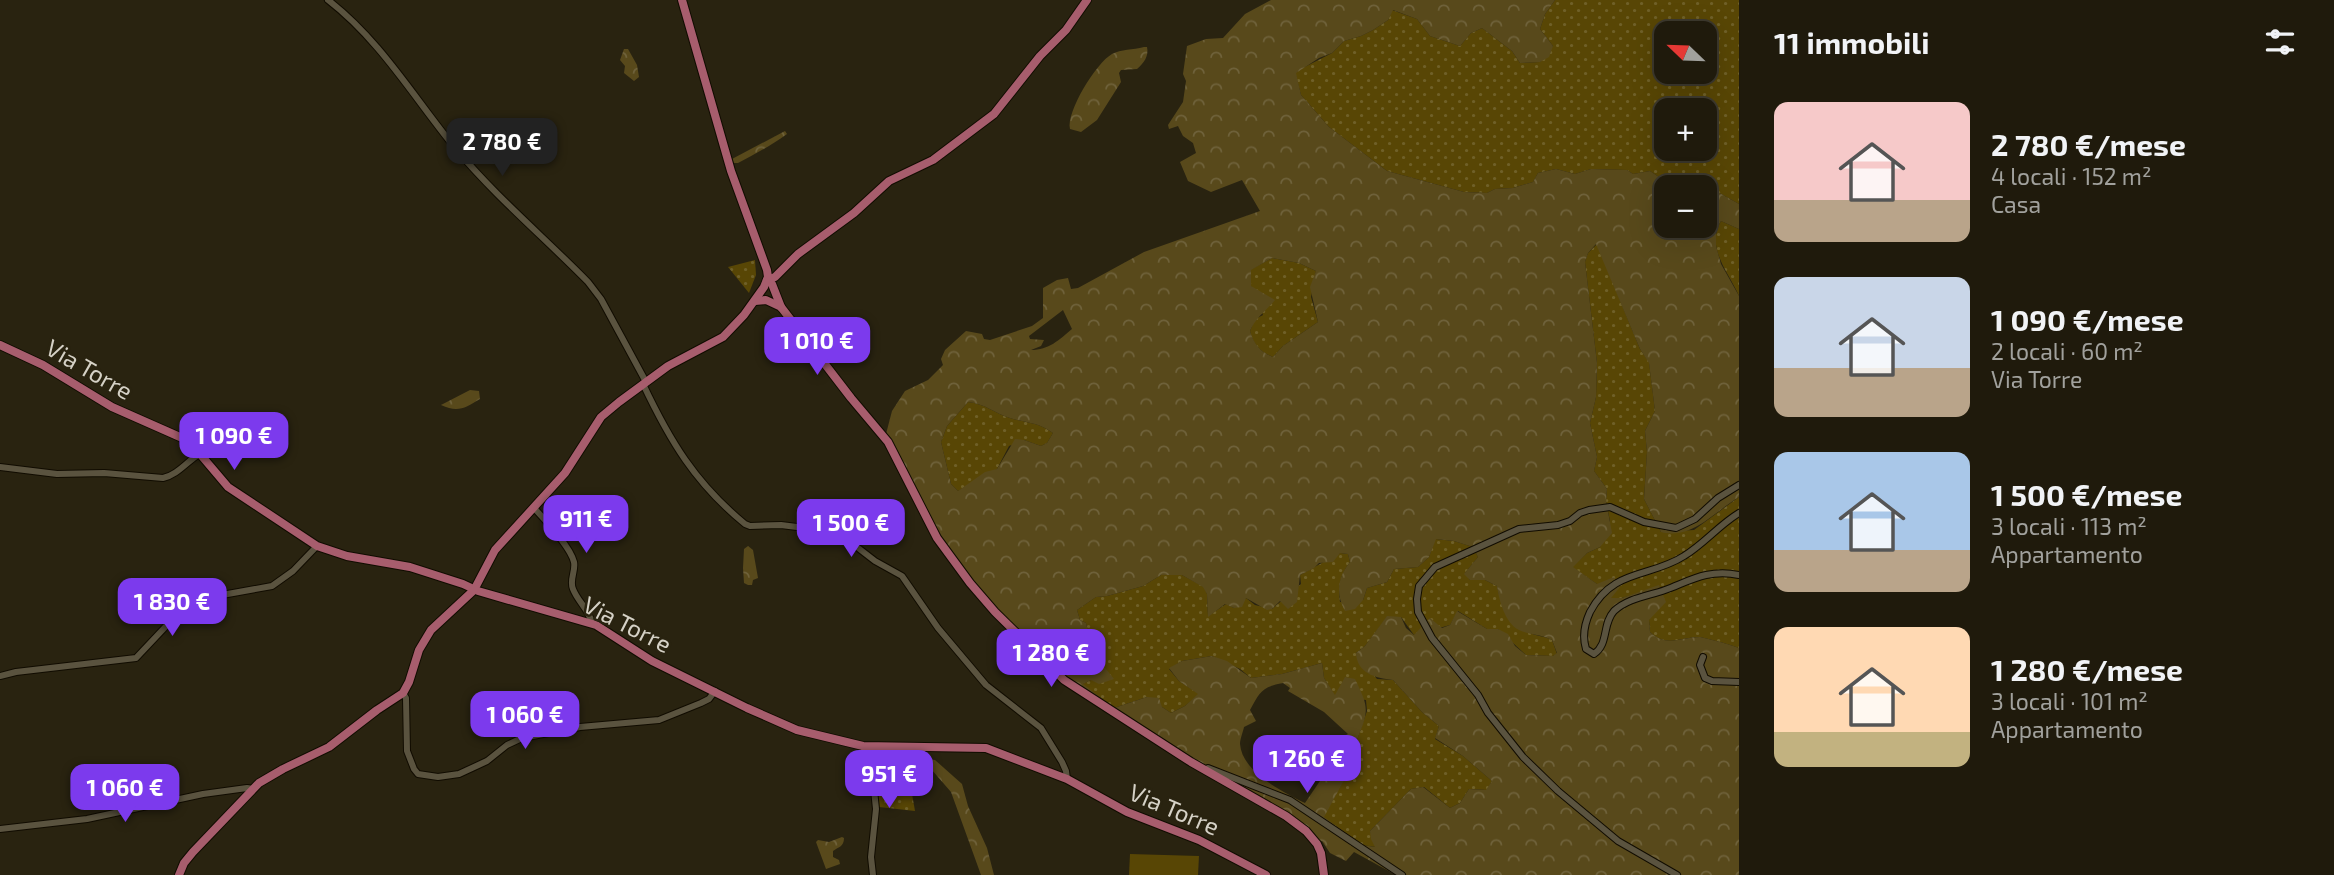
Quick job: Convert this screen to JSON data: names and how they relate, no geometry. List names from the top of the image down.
{
  "streets": {
    "main road": ["Via Torre"]
  },
  "north": "top left",
  "page": {
    "heading": "11 immobili",
    "map_buttons": ["+", "−"],
    "list": [
      {
        "name": "2 780 €/mese",
        "note": "4 locali · 152 m² · Casa"
      },
      {
        "name": "1 090 €/mese",
        "note": "2 locali · 60 m² · Via Torre"
      },
      {
        "name": "1 500 €/mese",
        "note": "3 locali · 113 m² · Appartamento"
      },
      {
        "name": "1 280 €/mese",
        "note": "3 locali · 101 m² · Appartamento"
      }
    ],
    "price": [
      "2 780 €",
      "1 010 €",
      "1 090 €",
      "911 €",
      "1 500 €",
      "1 830 €",
      "1 280 €",
      "1 060 €",
      "1 260 €",
      "951 €",
      "1 060 €"
    ]
  }
}
